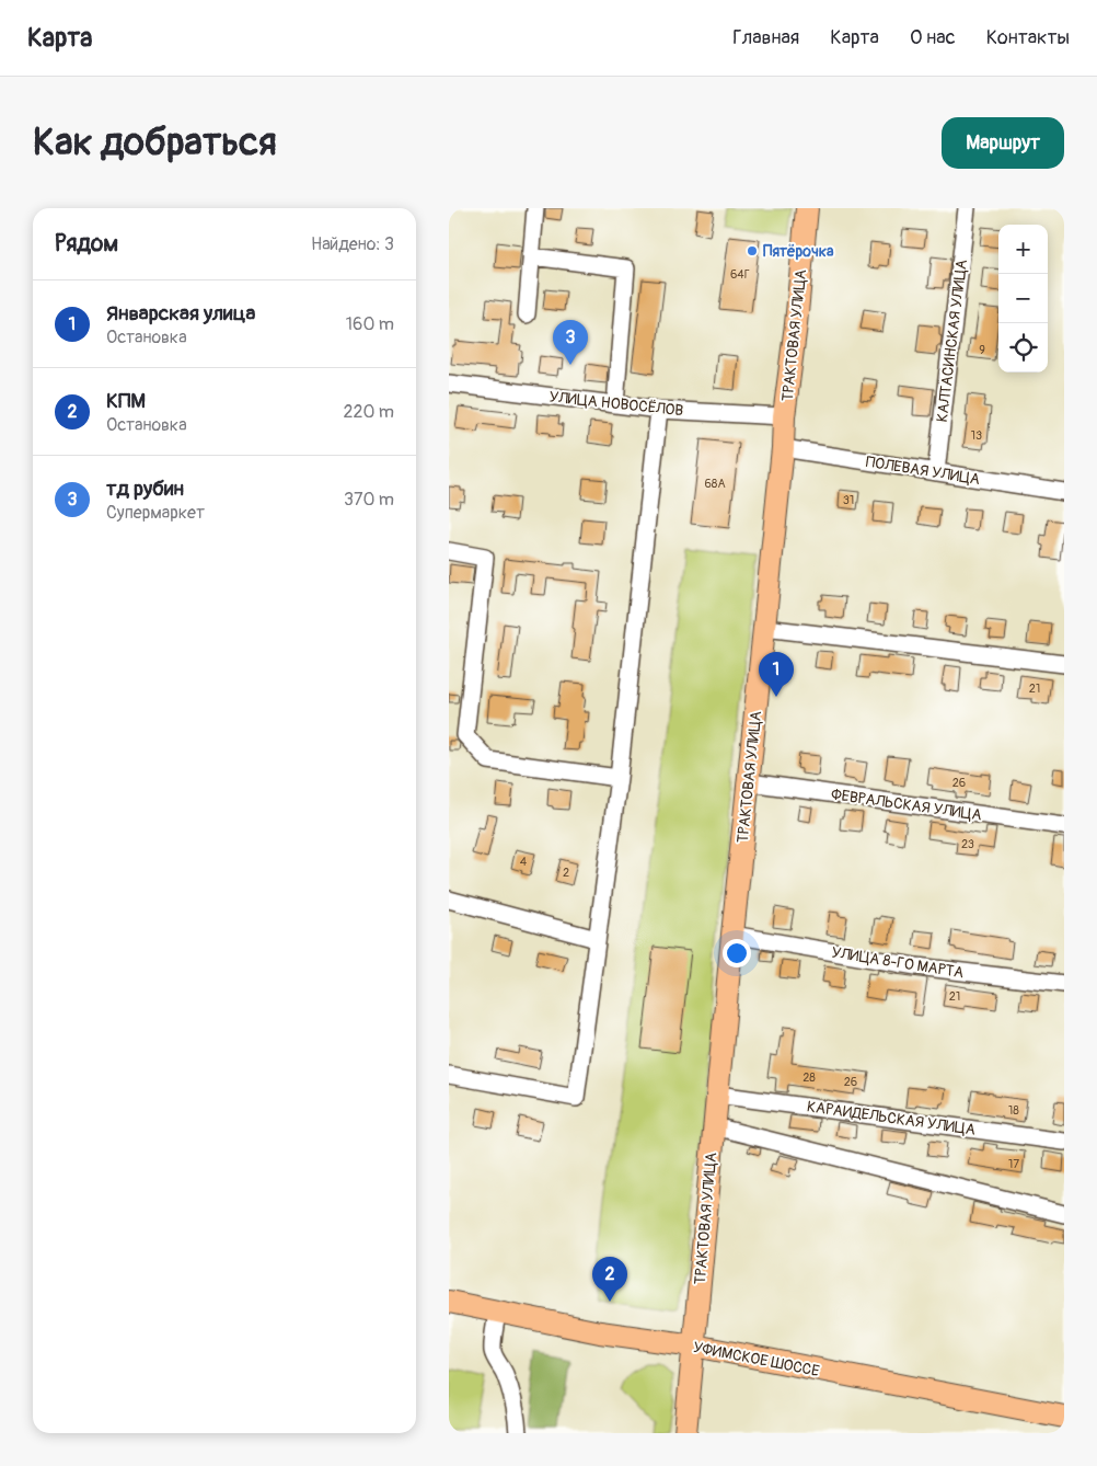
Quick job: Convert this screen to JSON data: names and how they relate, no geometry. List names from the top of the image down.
{
  "streets": {
    "main road": ["ТРАКТОВАЯ УЛИЦА", "УФИМСКОЕ ШОССЕ"],
    "street": [
      "КАЛТАСИНСКАЯ УЛИЦА",
      "УЛИЦА НОВОСЁЛОВ",
      "ПОЛЕВАЯ УЛИЦА",
      "ФЕВРАЛЬСКАЯ УЛИЦА",
      "УЛИЦА 8-ГО МАРТА",
      "КАРАИДЕЛЬСКАЯ УЛИЦА"
    ]
  },
  "crossings": [
    ["ТРАКТОВАЯ УЛИЦА", "УЛИЦА НОВОСЁЛОВ"],
    ["ТРАКТОВАЯ УЛИЦА", "ПОЛЕВАЯ УЛИЦА"],
    ["ТРАКТОВАЯ УЛИЦА", "ФЕВРАЛЬСКАЯ УЛИЦА"],
    ["ТРАКТОВАЯ УЛИЦА", "УЛИЦА 8-ГО МАРТА"],
    ["ТРАКТОВАЯ УЛИЦА", "КАРАИДЕЛЬСКАЯ УЛИЦА"],
    ["ТРАКТОВАЯ УЛИЦА", "УФИМСКОЕ ШОССЕ"],
    ["КАЛТАСИНСКАЯ УЛИЦА", "ПОЛЕВАЯ УЛИЦА"]
  ],
  "places": ["Пятёрочка"],
  "house_numbers": [
    "64Г",
    "9",
    "13",
    "68А",
    "31",
    "21",
    "26",
    "23",
    "4",
    "2",
    "21",
    "28",
    "26",
    "18",
    "17"
  ],
  "page": {
    "header": "Карта",
    "nav": [
      "Главная",
      "Карта",
      "О нас",
      "Контакты"
    ],
    "buttons": "Маршрут",
    "title": "Как добраться",
    "heading": ["Рядом", "Найдено: 3"],
    "map_buttons": ["+", "−"],
    "list": [
      {
        "mark": "1",
        "name": "Январская улица",
        "note": "Остановка",
        "value": "160 m"
      },
      {
        "mark": "2",
        "name": "КПМ",
        "note": "Остановка",
        "value": "220 m"
      },
      {
        "mark": "3",
        "name": "тд рубин",
        "note": "Супермаркет",
        "value": "370 m"
      }
    ],
    "pins": ["3", "1", "2"]
  }
}
